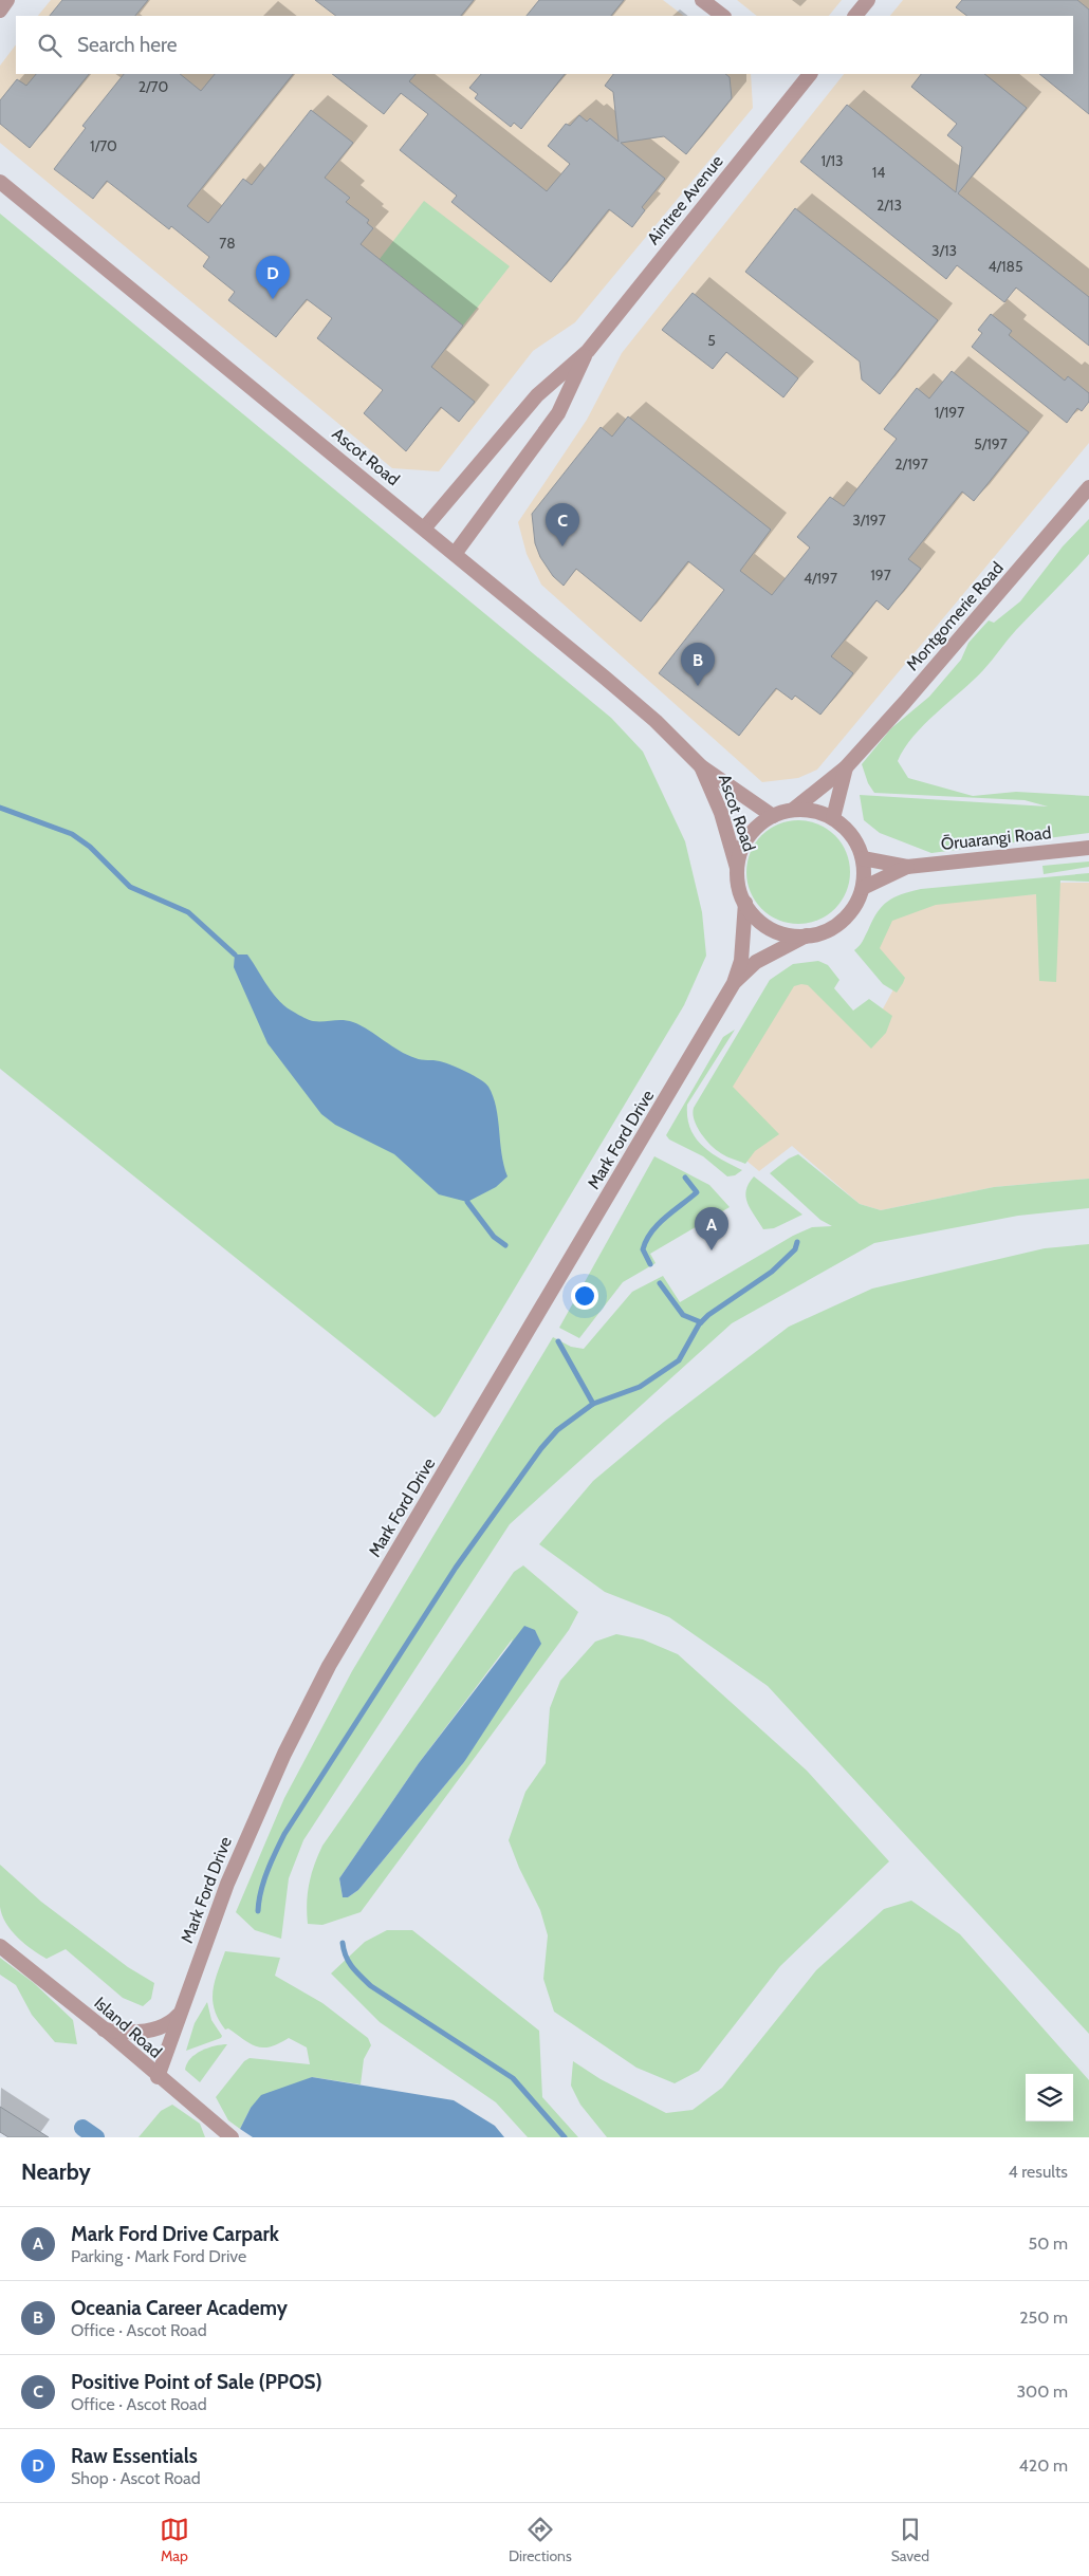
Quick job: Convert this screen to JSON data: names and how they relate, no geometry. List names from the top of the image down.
{
  "streets": {
    "street": [
      "Aintree Avenue",
      "Ascot Road",
      "Montgomerie Road",
      "Ōruarangi Road",
      "Mark Ford Drive",
      "Island Road"
    ]
  },
  "crossings": [
    ["Aintree Avenue", "Ascot Road"],
    ["Ascot Road", "Montgomerie Road"],
    ["Ascot Road", "Ōruarangi Road"],
    ["Ascot Road", "Mark Ford Drive"],
    ["Montgomerie Road", "Ōruarangi Road"],
    ["Montgomerie Road", "Mark Ford Drive"],
    ["Ōruarangi Road", "Mark Ford Drive"],
    ["Mark Ford Drive", "Island Road"]
  ],
  "house_numbers": [
    "2/70",
    "1/70",
    "1/13",
    "14",
    "2/13",
    "78",
    "3/13",
    "4/185",
    "5",
    "1/197",
    "5/197",
    "2/197",
    "3/197",
    "197",
    "4/197"
  ],
  "page": {
    "search": "Search here",
    "pins": [
      "D",
      "C",
      "B",
      "A"
    ],
    "heading": ["Nearby", "4 results"],
    "list": [
      {
        "mark": "A",
        "name": "Mark Ford Drive Carpark",
        "note": "Parking · Mark Ford Drive",
        "value": "50 m"
      },
      {
        "mark": "B",
        "name": "Oceania Career Academy",
        "note": "Office · Ascot Road",
        "value": "250 m"
      },
      {
        "mark": "C",
        "name": "Positive Point of Sale (PPOS)",
        "note": "Office · Ascot Road",
        "value": "300 m"
      },
      {
        "mark": "D",
        "name": "Raw Essentials",
        "note": "Shop · Ascot Road",
        "value": "420 m"
      }
    ],
    "nav": ["Map", "Directions", "Saved"]
  }
}
